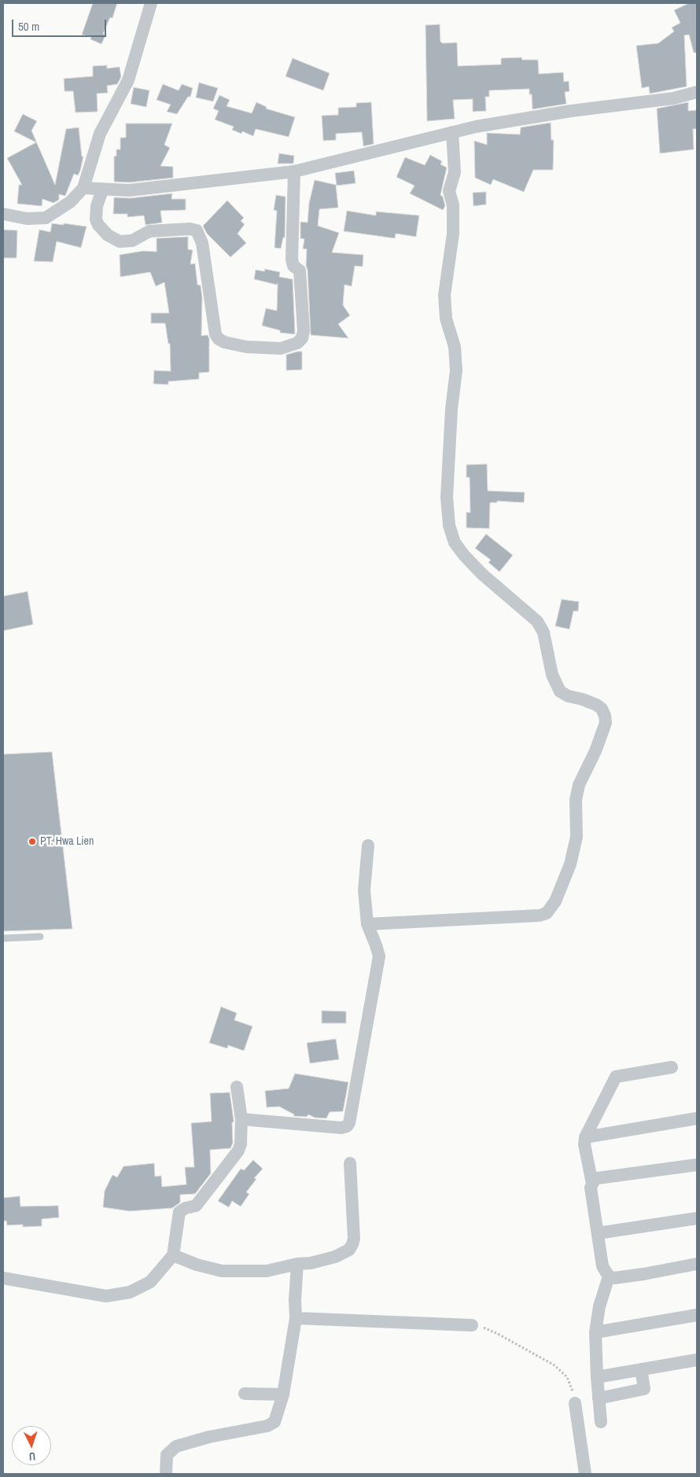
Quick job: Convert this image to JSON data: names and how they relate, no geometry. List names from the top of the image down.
{
  "places": ["PT. Hwa Lien"],
  "scale_bar": "50 m",
  "north": "bottom"
}
